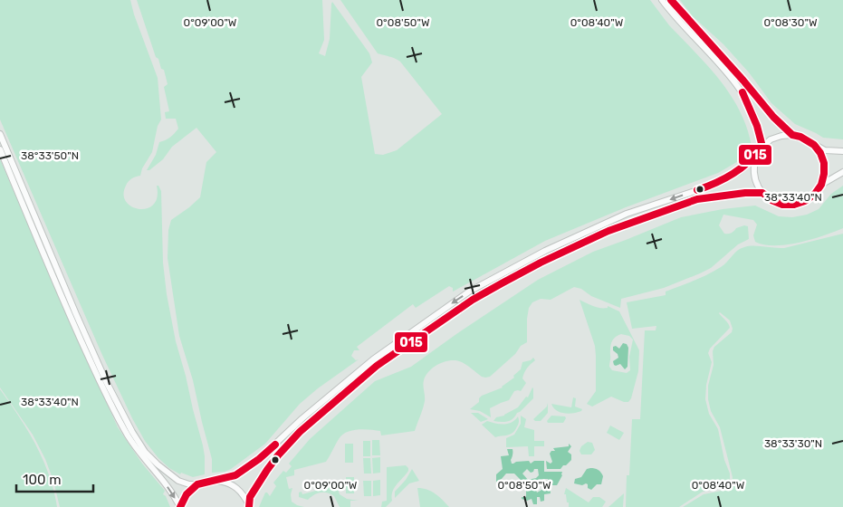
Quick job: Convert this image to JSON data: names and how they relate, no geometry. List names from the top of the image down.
{
  "lines": ["transit line 015"],
  "scale_bar": "100 m",
  "coordinates": [
    "0°08'50\"W",
    "0°08'40\"W",
    "0°09'00\"W",
    "0°08'30\"W",
    "38°33'50\"N",
    "38°33'40\"N",
    "38°33'30\"N"
  ]
}
